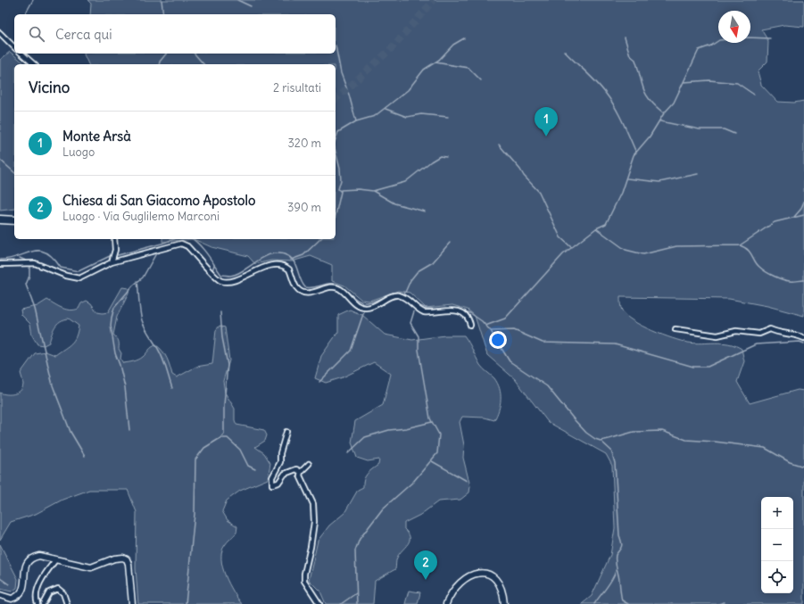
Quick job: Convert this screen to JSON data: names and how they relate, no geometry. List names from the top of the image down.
{
  "north": "bottom",
  "page": {
    "search": "Cerca qui",
    "heading": ["Vicino", "2 risultati"],
    "pins": ["1", "2"],
    "list": [
      {
        "mark": "1",
        "name": "Monte Arsà",
        "note": "Luogo",
        "value": "320 m"
      },
      {
        "mark": "2",
        "name": "Chiesa di San Giacomo Apostolo",
        "note": "Luogo · Via Guglilemo Marconi",
        "value": "390 m"
      }
    ],
    "map_buttons": ["+", "−"]
  }
}
